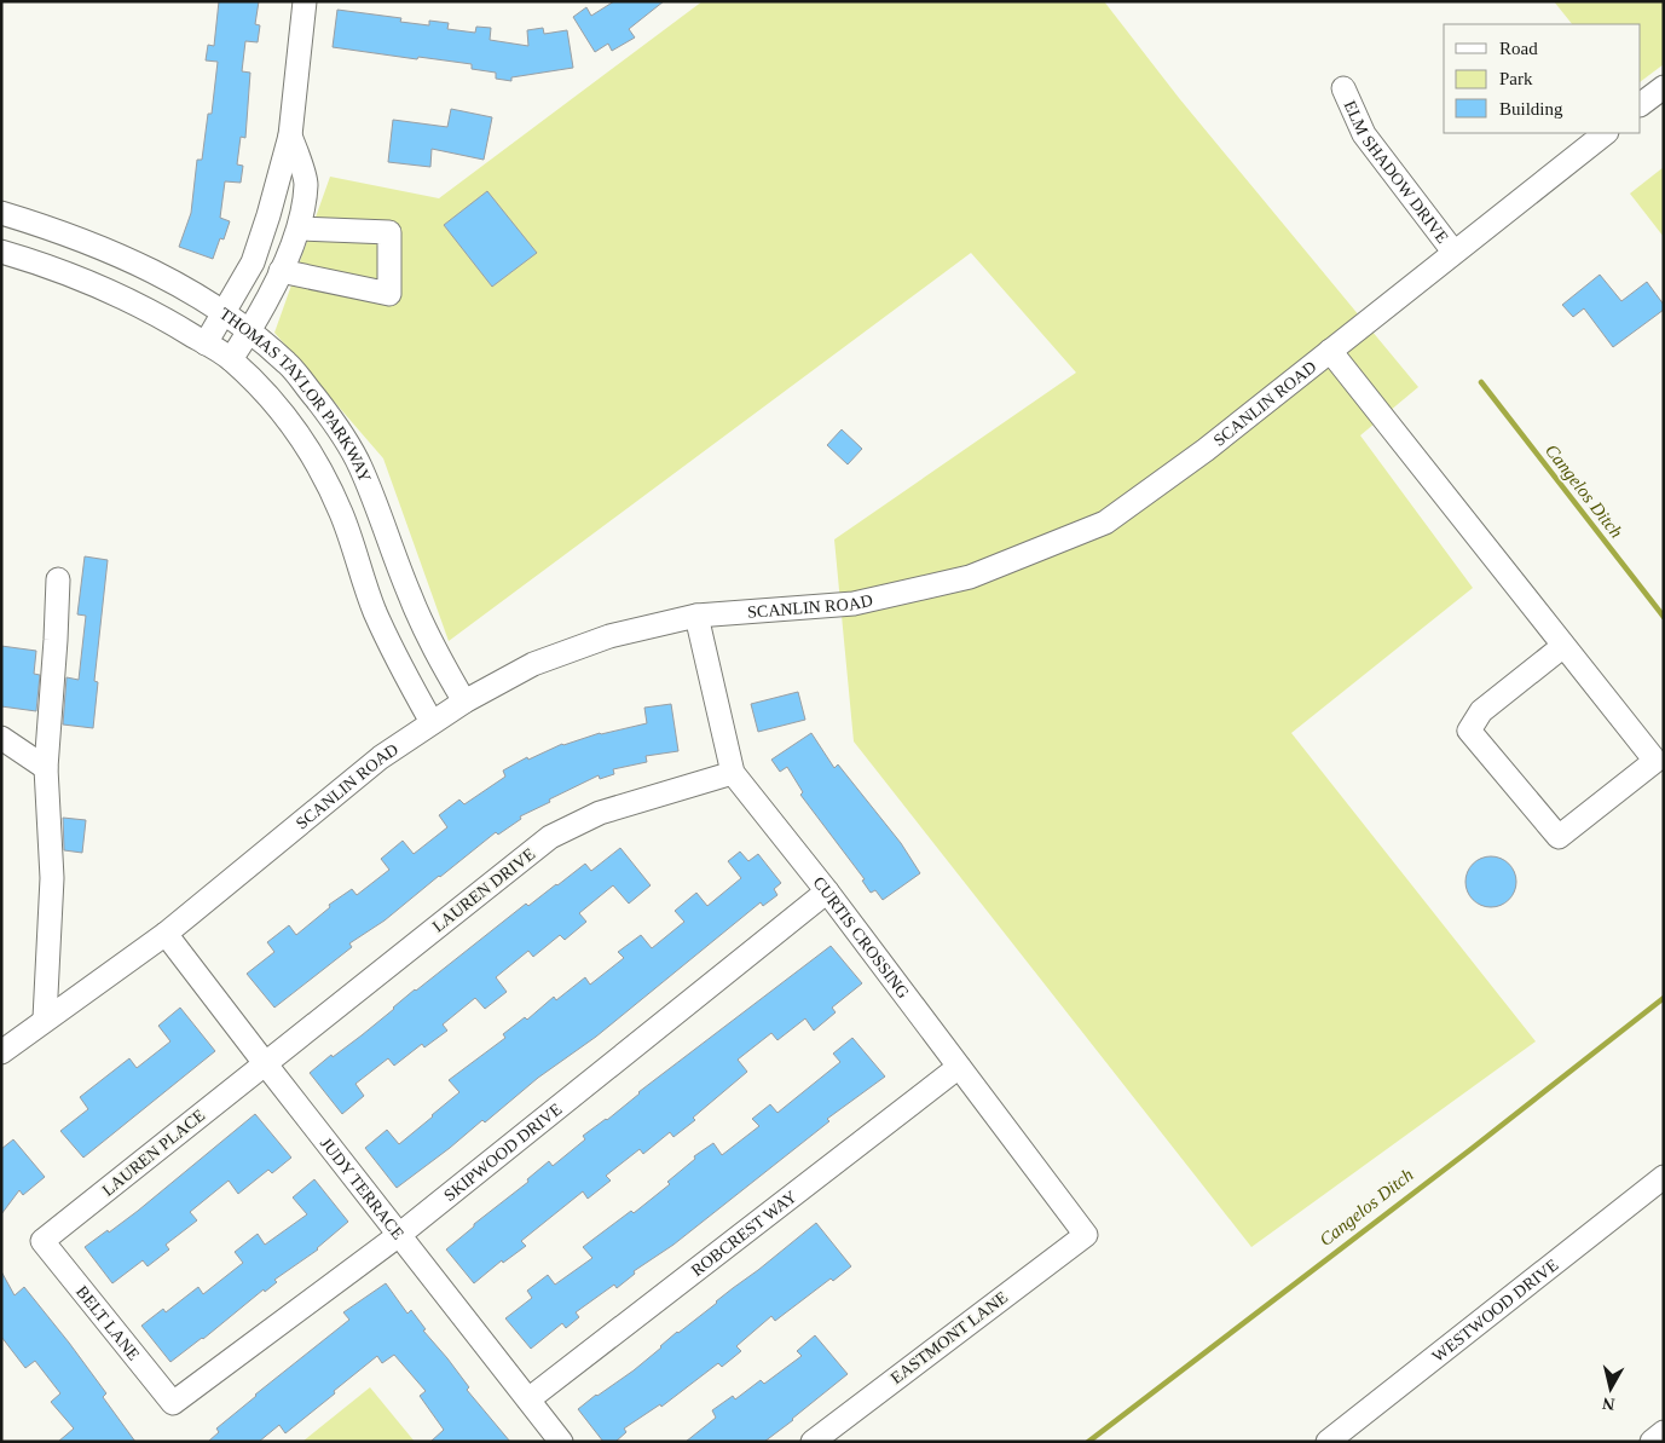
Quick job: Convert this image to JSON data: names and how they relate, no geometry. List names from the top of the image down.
{
  "streets": {
    "street": [
      "ELM SHADOW DRIVE",
      "THOMAS TAYLOR PARKWAY",
      "SCANLIN ROAD",
      "LAUREN DRIVE",
      "CURTIS CROSSING",
      "SKIPWOOD DRIVE",
      "LAUREN PLACE",
      "JUDY TERRACE",
      "ROBCREST WAY",
      "WESTWOOD DRIVE",
      "BELT LANE",
      "EASTMONT LANE"
    ]
  },
  "crossings": [
    ["ELM SHADOW DRIVE", "SCANLIN ROAD"],
    ["THOMAS TAYLOR PARKWAY", "SCANLIN ROAD"],
    ["SCANLIN ROAD", "CURTIS CROSSING"],
    ["SCANLIN ROAD", "JUDY TERRACE"],
    ["LAUREN DRIVE", "CURTIS CROSSING"],
    ["LAUREN DRIVE", "LAUREN PLACE"],
    ["LAUREN DRIVE", "JUDY TERRACE"],
    ["CURTIS CROSSING", "SKIPWOOD DRIVE"],
    ["CURTIS CROSSING", "ROBCREST WAY"],
    ["CURTIS CROSSING", "EASTMONT LANE"],
    ["SKIPWOOD DRIVE", "JUDY TERRACE"],
    ["SKIPWOOD DRIVE", "BELT LANE"],
    ["LAUREN PLACE", "JUDY TERRACE"],
    ["LAUREN PLACE", "BELT LANE"],
    ["JUDY TERRACE", "ROBCREST WAY"]
  ],
  "water": ["Cangelos Ditch"],
  "legend": ["Road", "Park", "Building"],
  "north": "bottom"
}
